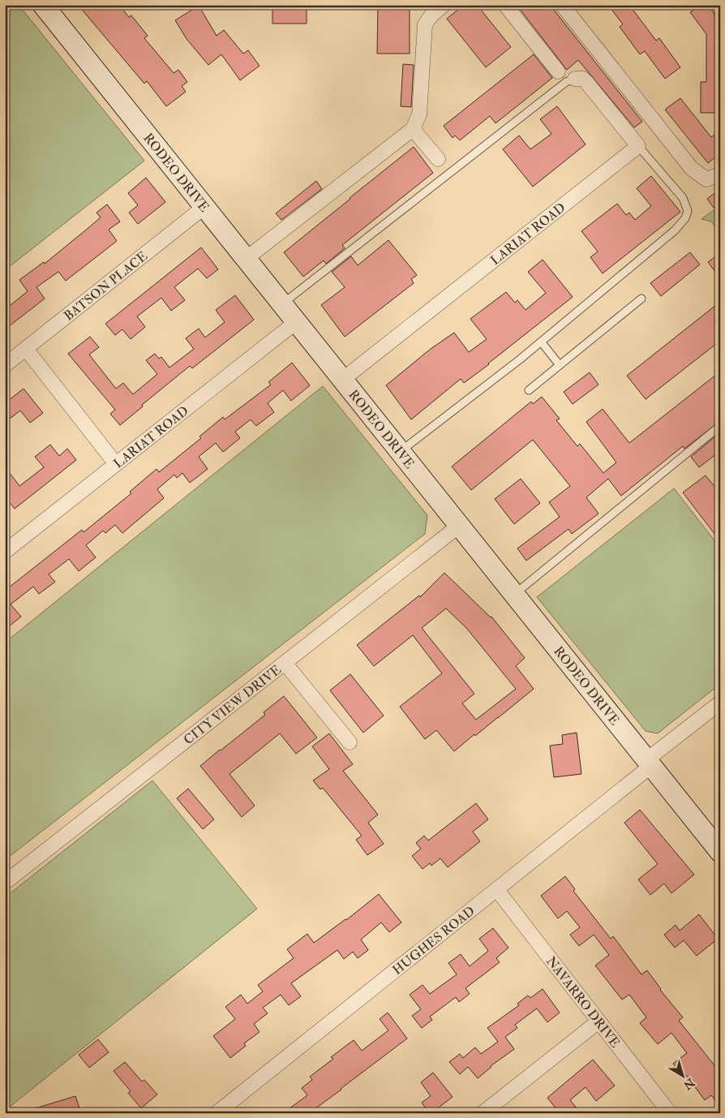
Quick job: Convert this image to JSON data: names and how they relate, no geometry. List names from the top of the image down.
{
  "streets": {
    "street": [
      "RODEO DRIVE",
      "LARIAT ROAD",
      "BATSON PLACE",
      "CITY VIEW DRIVE",
      "HUGHES ROAD",
      "NAVARRO DRIVE"
    ]
  },
  "crossings": [
    ["RODEO DRIVE", "LARIAT ROAD"],
    ["RODEO DRIVE", "BATSON PLACE"],
    ["RODEO DRIVE", "CITY VIEW DRIVE"],
    ["RODEO DRIVE", "HUGHES ROAD"],
    ["HUGHES ROAD", "NAVARRO DRIVE"]
  ],
  "north": "bottom right"
}
